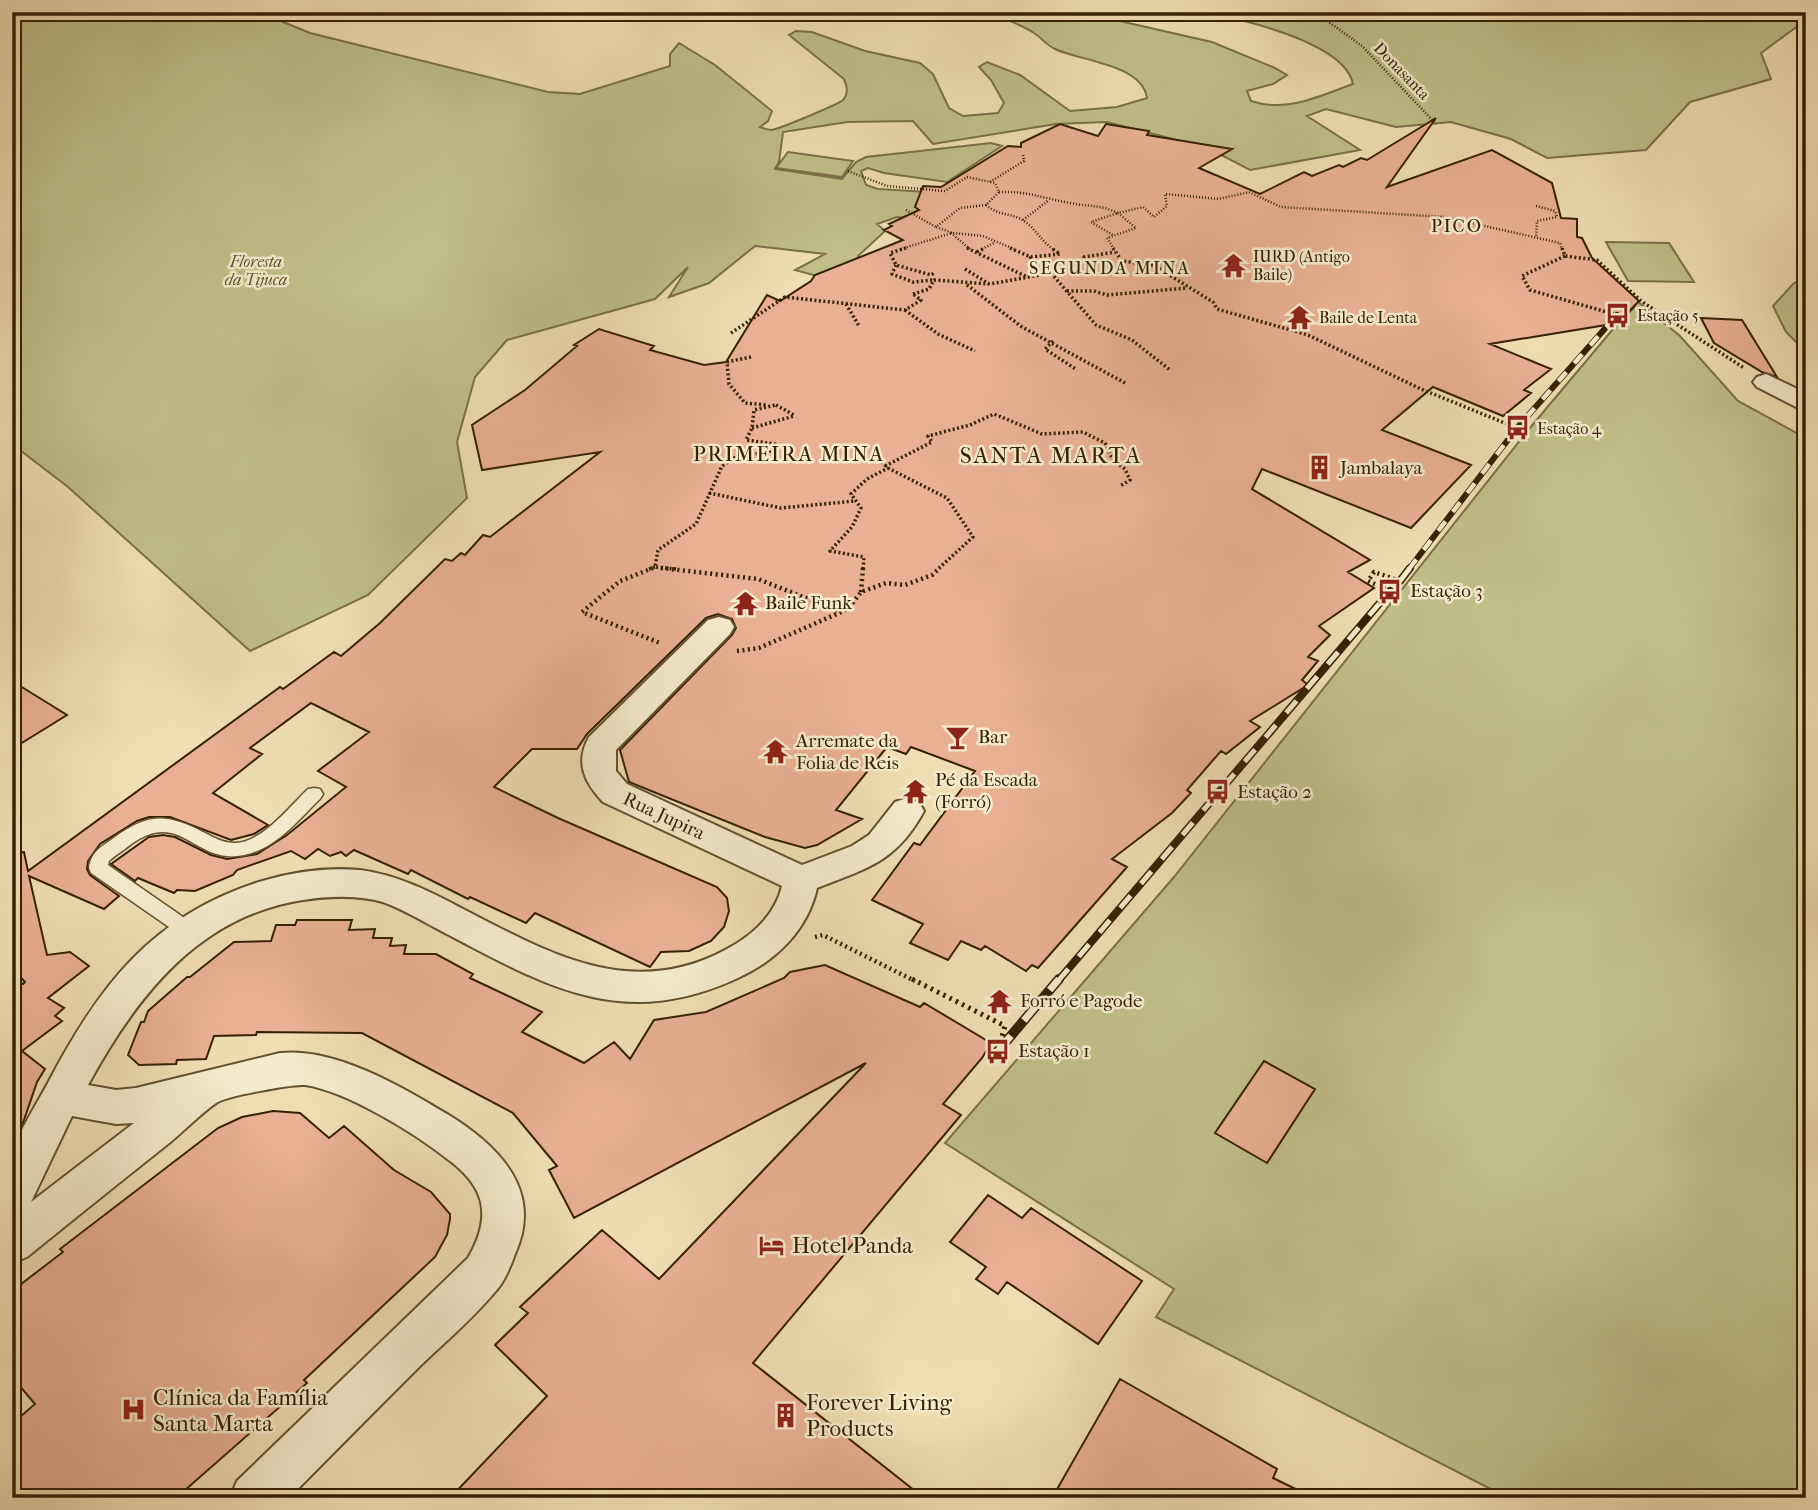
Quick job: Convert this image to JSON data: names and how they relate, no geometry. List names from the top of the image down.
{
  "streets": {
    "street": ["Rua Jupira"],
    "path": ["Donasanta"]
  },
  "districts": [
    "PICO",
    "SEGUNDA MINA",
    "PRIMEIRA MINA",
    "SANTA MARTA"
  ],
  "parks": ["Floresta da Tijuca"],
  "places": {
    "temple": [
      "IURD (Antigo Baile)",
      "Baile de Lenta",
      "Baile Funk",
      "Arremate da Folia de Reis",
      "Pé da Escada (Forró)",
      "Forró e Pagode"
    ],
    "bus stop": [
      "Estação 5",
      "Estação 4",
      "Estação 3",
      "Estação 2",
      "Estação 1"
    ],
    "building": ["Jambalaya", "Forever Living Products"],
    "bar": ["Bar"],
    "hotel": ["Hotel Panda"],
    "hospital": ["Clínica da Família Santa Marta"]
  }
}
